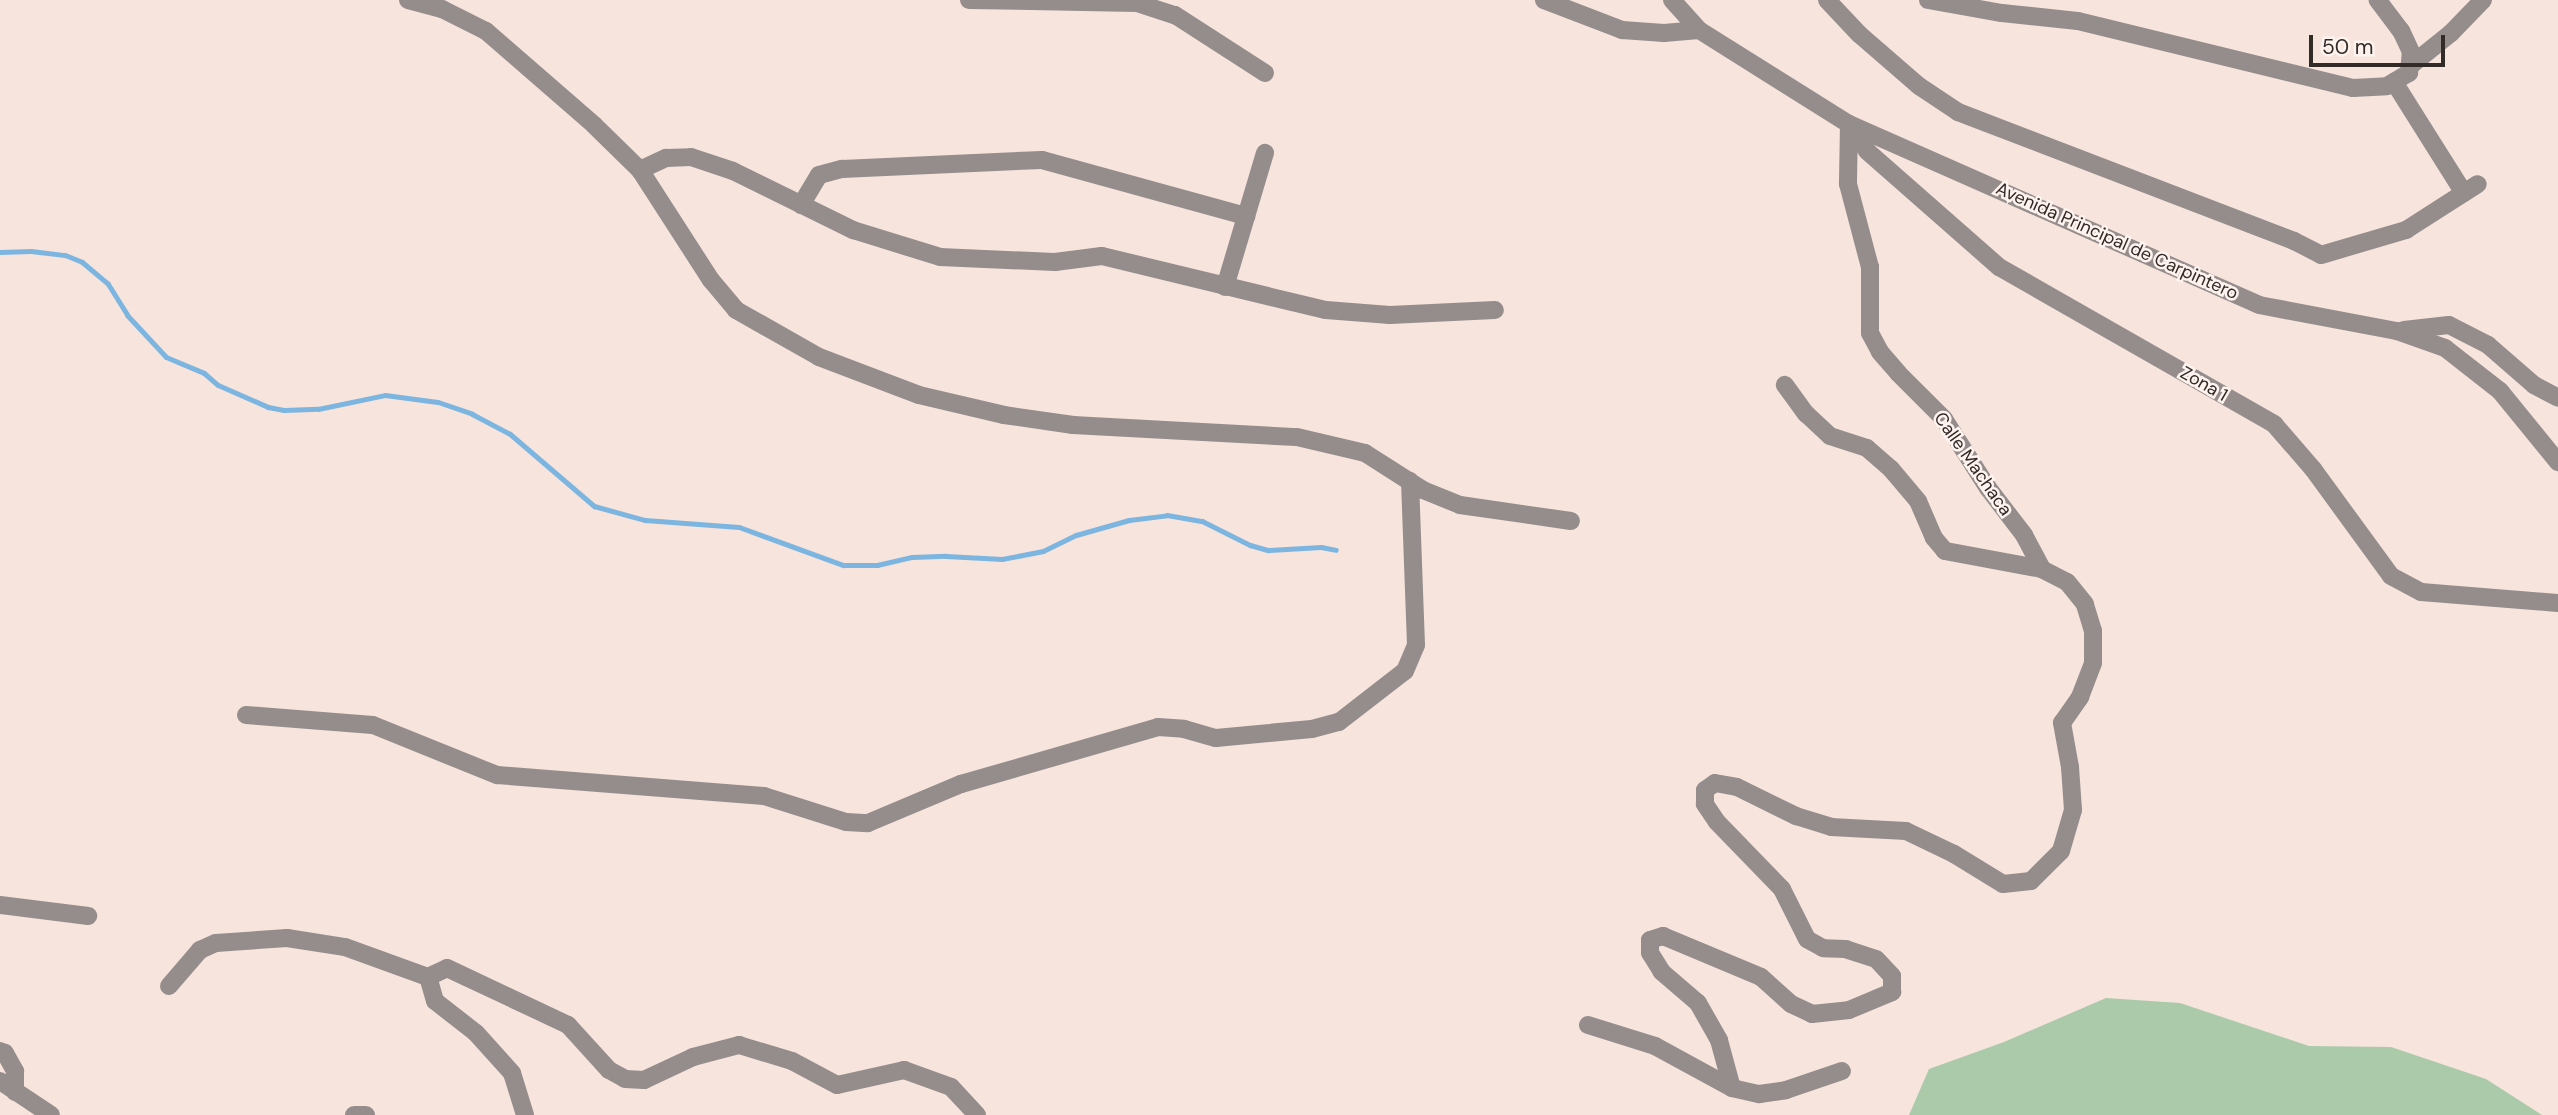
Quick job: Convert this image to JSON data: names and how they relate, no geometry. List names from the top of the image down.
{
  "streets": {
    "street": ["Avenida Principal de Carpintero", "Zona 1", "Calle Machaca"]
  },
  "crossings": [
    ["Avenida Principal de Carpintero", "Zona 1"],
    ["Avenida Principal de Carpintero", "Calle Machaca"],
    ["Zona 1", "Calle Machaca"]
  ],
  "scale_bar": "50 m"
}
